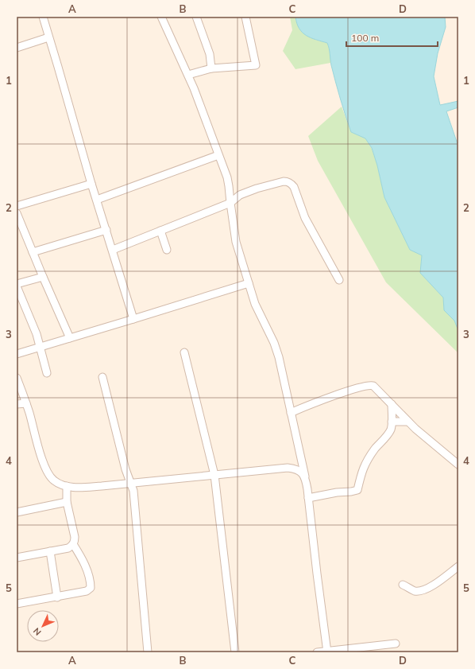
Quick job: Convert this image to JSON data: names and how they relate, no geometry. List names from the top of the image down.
{
  "scale_bar": "100 m",
  "north": "bottom left",
  "grid": {
    "columns": [
      "A",
      "B",
      "C",
      "D"
    ],
    "rows": [
      "1",
      "2",
      "3",
      "4",
      "5"
    ]
  }
}
